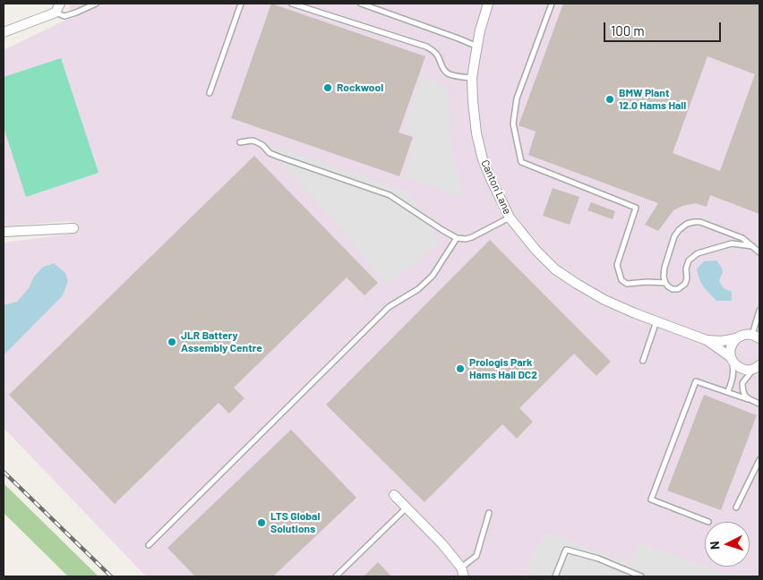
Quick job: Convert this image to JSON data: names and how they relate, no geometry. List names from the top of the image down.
{
  "streets": {
    "street": ["Canton Lane"]
  },
  "places": [
    "Rockwool",
    "BMW Plant 12.0 Hams Hall",
    "JLR Battery Assembly Centre",
    "Prologis Park Hams Hall DC2",
    "LTS Global Solutions"
  ],
  "scale_bar": "100 m",
  "north": "left"
}
